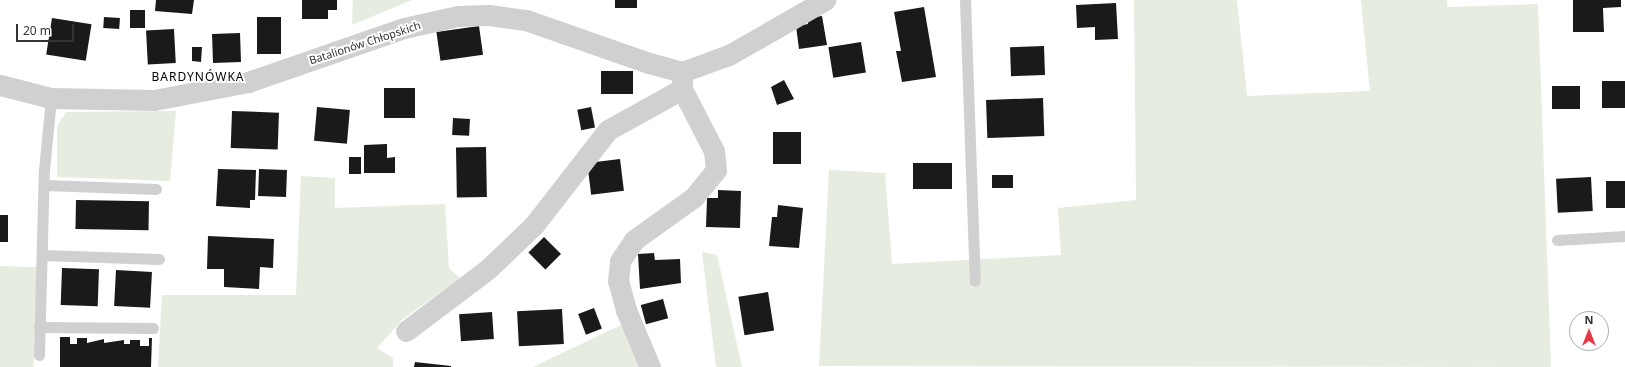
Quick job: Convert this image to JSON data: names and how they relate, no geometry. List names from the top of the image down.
{
  "streets": {
    "street": ["Batalionów Chłopskich"]
  },
  "districts": ["BARDYNÓWKA"],
  "scale_bar": "20 m",
  "north": "top"
}
